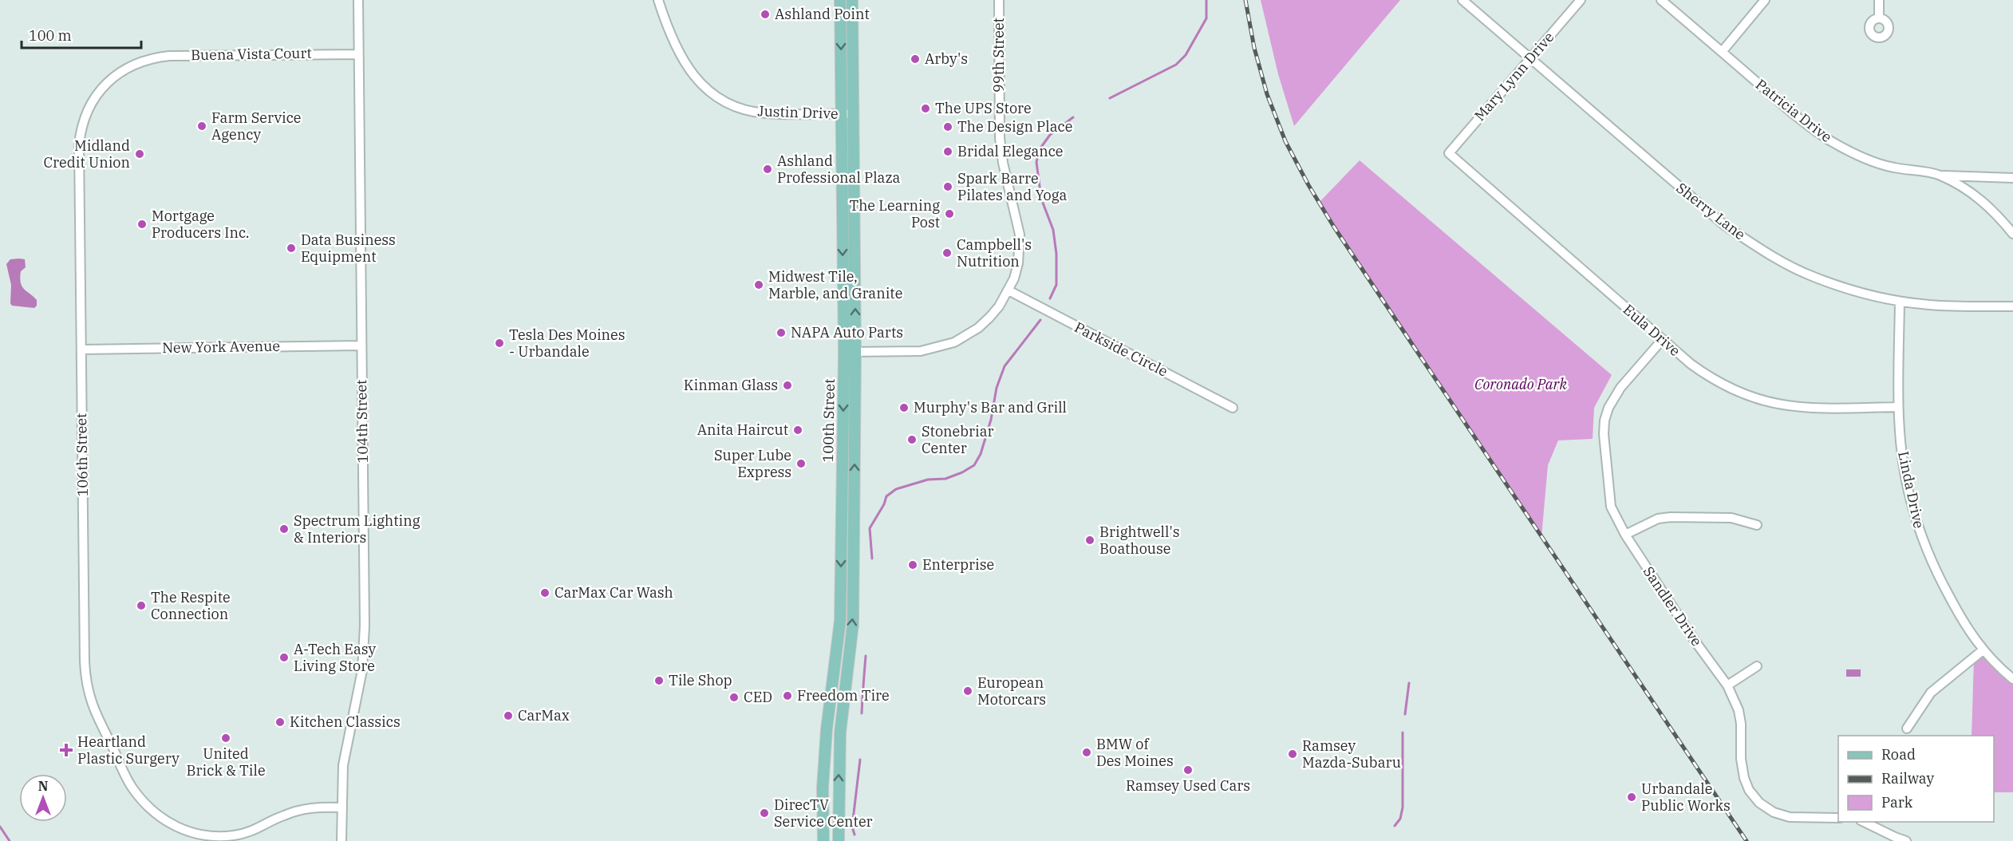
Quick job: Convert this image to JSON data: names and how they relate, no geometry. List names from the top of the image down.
{
  "streets": {
    "main road": ["100th Street"],
    "street": [
      "Buena Vista Court",
      "99th Street",
      "Mary Lynn Drive",
      "Patricia Drive",
      "Justin Drive",
      "Sherry Lane",
      "Eula Drive",
      "New York Avenue",
      "Parkside Circle",
      "104th Street",
      "106th Street",
      "Linda Drive",
      "Sandler Drive"
    ]
  },
  "crossings": [
    ["Buena Vista Court", "104th Street"],
    ["Buena Vista Court", "106th Street"],
    ["99th Street", "Parkside Circle"],
    ["99th Street", "100th Street"],
    ["Mary Lynn Drive", "Sherry Lane"],
    ["Mary Lynn Drive", "Eula Drive"],
    ["Justin Drive", "100th Street"],
    ["Sherry Lane", "Linda Drive"],
    ["Eula Drive", "Linda Drive"],
    ["Eula Drive", "Sandler Drive"],
    ["New York Avenue", "104th Street"],
    ["New York Avenue", "106th Street"],
    ["104th Street", "106th Street"]
  ],
  "parks": ["Coronado Park"],
  "places": {
    "other": [
      "Ashland Point",
      "Arby's",
      "The UPS Store",
      "Farm Service Agency",
      "The Design Place",
      "Bridal Elegance",
      "Midland Credit Union",
      "Ashland Professional Plaza",
      "Spark Barre Pilates and Yoga",
      "The Learning Post",
      "Mortgage Producers Inc.",
      "Data Business Equipment",
      "Campbell's Nutrition",
      "Midwest Tile, Marble, and Granite",
      "NAPA Auto Parts",
      "Tesla Des Moines - Urbandale",
      "Kinman Glass",
      "Murphy's Bar and Grill",
      "Anita Haircut",
      "Stonebriar Center",
      "Super Lube Express",
      "Spectrum Lighting & Interiors",
      "Brightwell's Boathouse",
      "Enterprise",
      "CarMax Car Wash",
      "The Respite Connection",
      "A-Tech Easy Living Store",
      "Tile Shop",
      "European Motorcars",
      "Freedom Tire",
      "CED",
      "CarMax",
      "Kitchen Classics",
      "United Brick & Tile",
      "BMW of Des Moines",
      "Ramsey Mazda-Subaru",
      "Ramsey Used Cars",
      "Urbandale Public Works",
      "DirecTV Service Center"
    ],
    "health": ["Heartland Plastic Surgery"]
  },
  "legend": ["Road", "Railway", "Park"],
  "scale_bar": "100 m",
  "north": "top"
}
